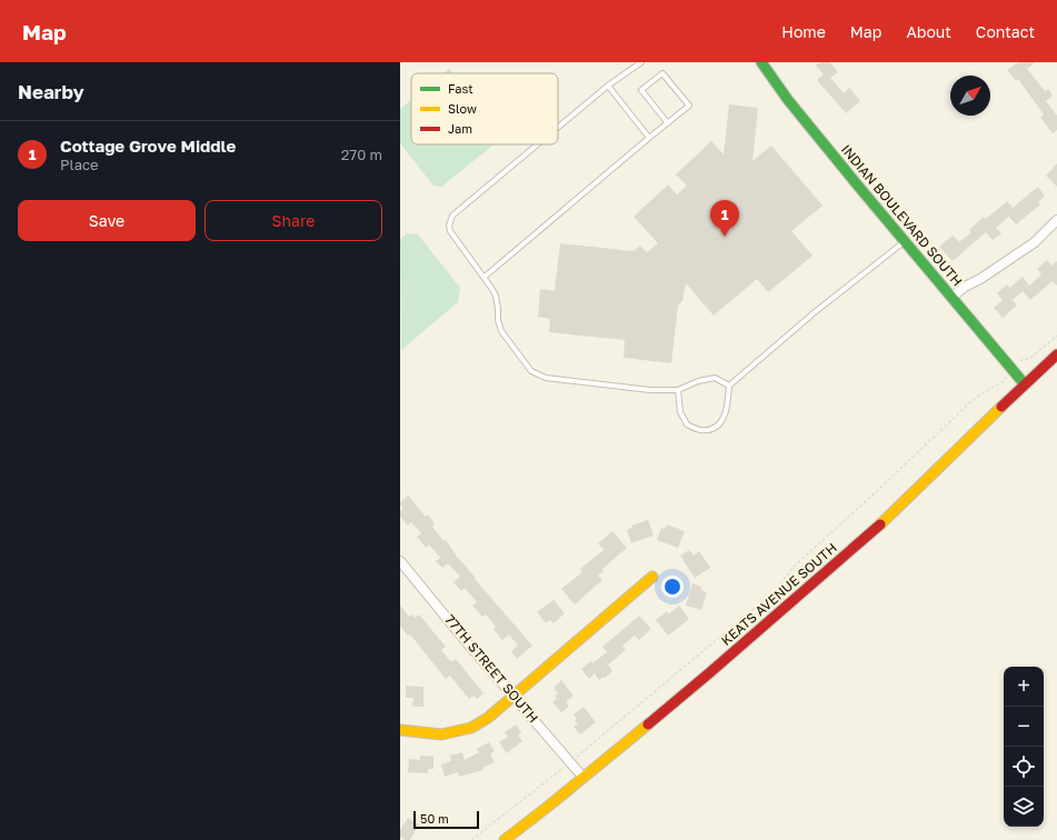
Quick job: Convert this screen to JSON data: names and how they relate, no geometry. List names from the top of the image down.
{
  "streets": {
    "main road": ["INDIAN BOULEVARD SOUTH", "KEATS AVENUE SOUTH"],
    "street": ["77TH STREET SOUTH"]
  },
  "crossings": [
    ["INDIAN BOULEVARD SOUTH", "KEATS AVENUE SOUTH"],
    ["KEATS AVENUE SOUTH", "77TH STREET SOUTH"]
  ],
  "legend": ["Fast", "Slow", "Jam"],
  "scale_bar": "50 m",
  "north": "top right",
  "page": {
    "header": "Map",
    "nav": [
      "Home",
      "Map",
      "About",
      "Contact"
    ],
    "heading": "Nearby",
    "list": [
      {
        "mark": "1",
        "name": "Cottage Grove Middle",
        "note": "Place",
        "value": "270 m"
      }
    ],
    "buttons": ["Save", "Share"],
    "pins": "1",
    "map_buttons": ["+", "−"],
    "scale": "50 m"
  }
}
